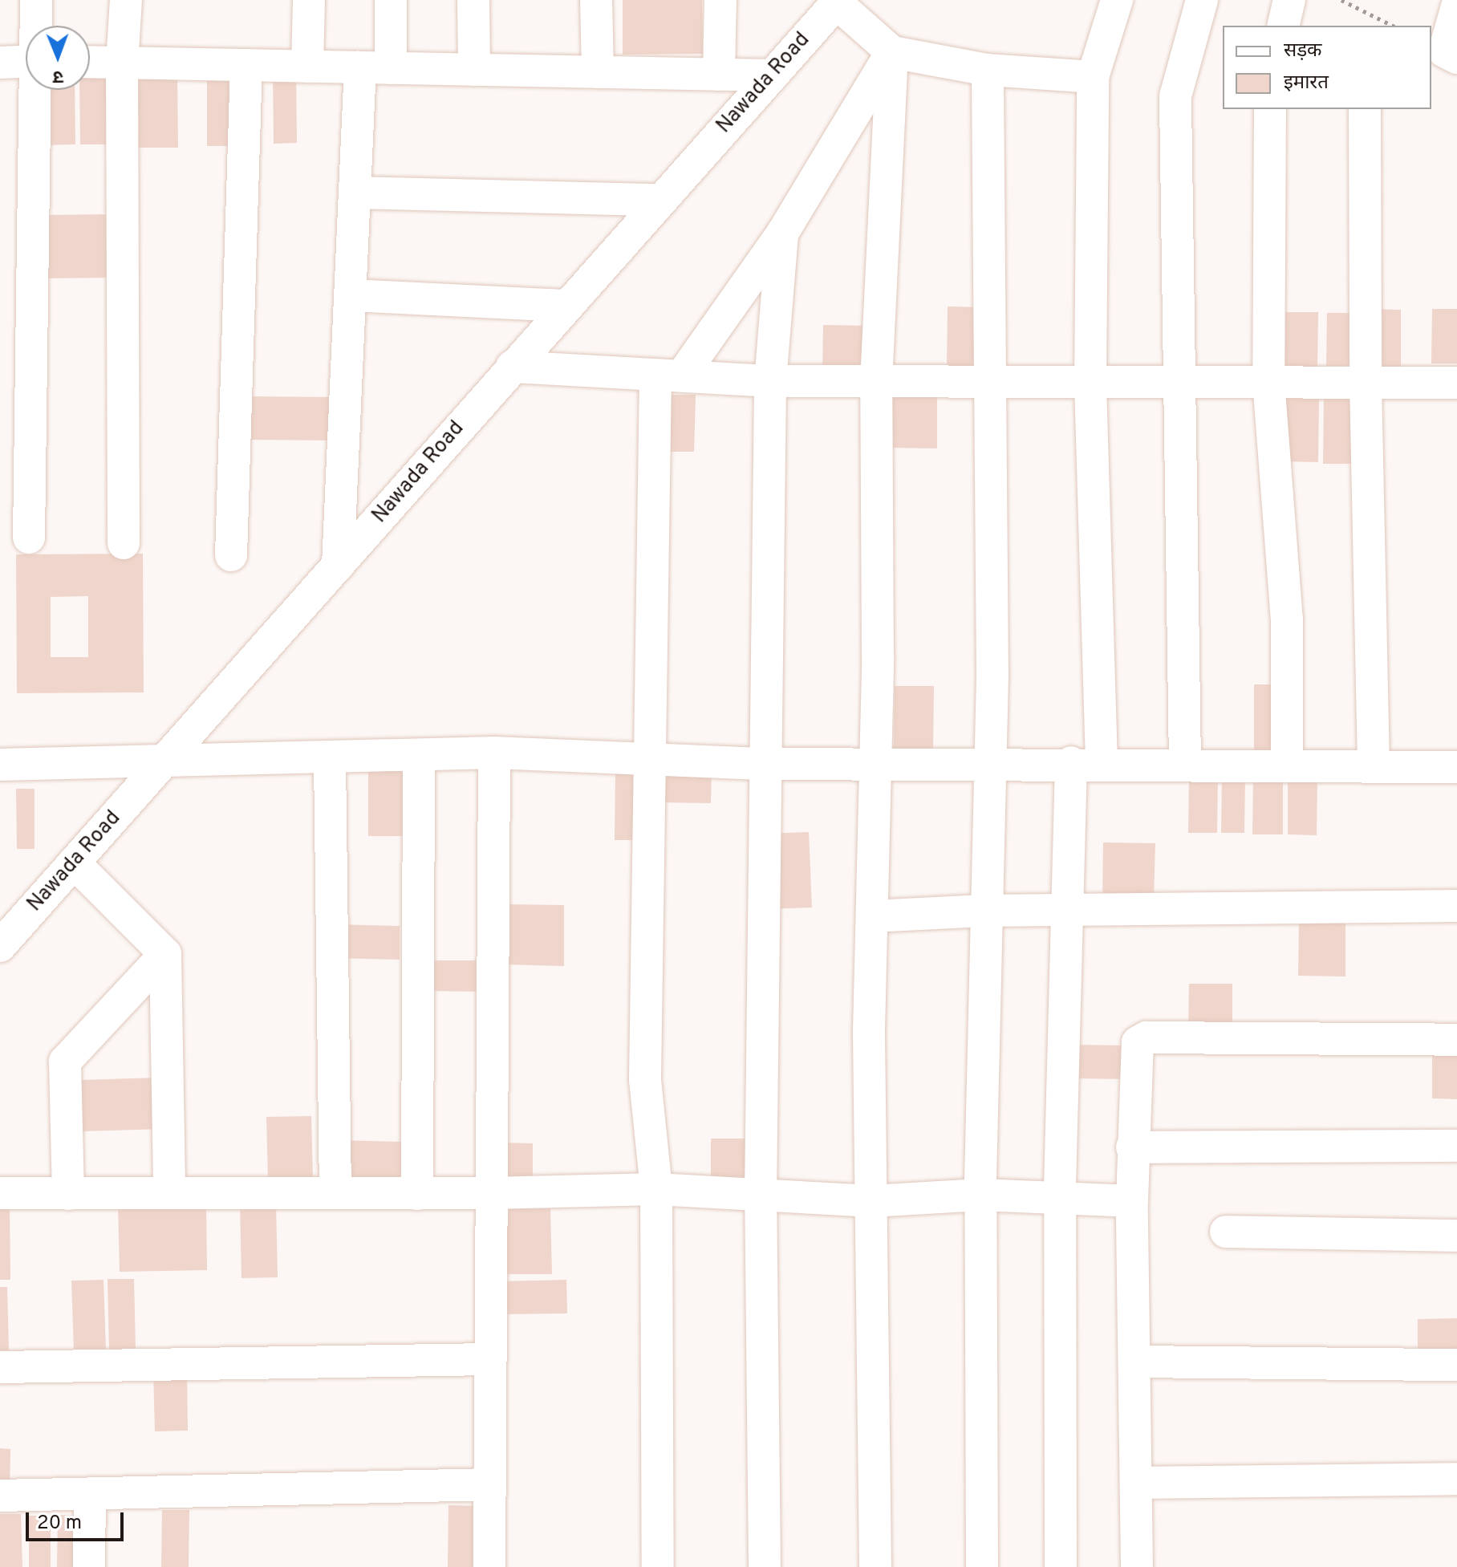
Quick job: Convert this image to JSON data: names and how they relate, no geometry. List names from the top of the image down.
{
  "streets": {
    "street": ["Nawada Road"]
  },
  "legend": ["सड़क", "इमारत"],
  "scale_bar": "20 m",
  "north": "bottom"
}
